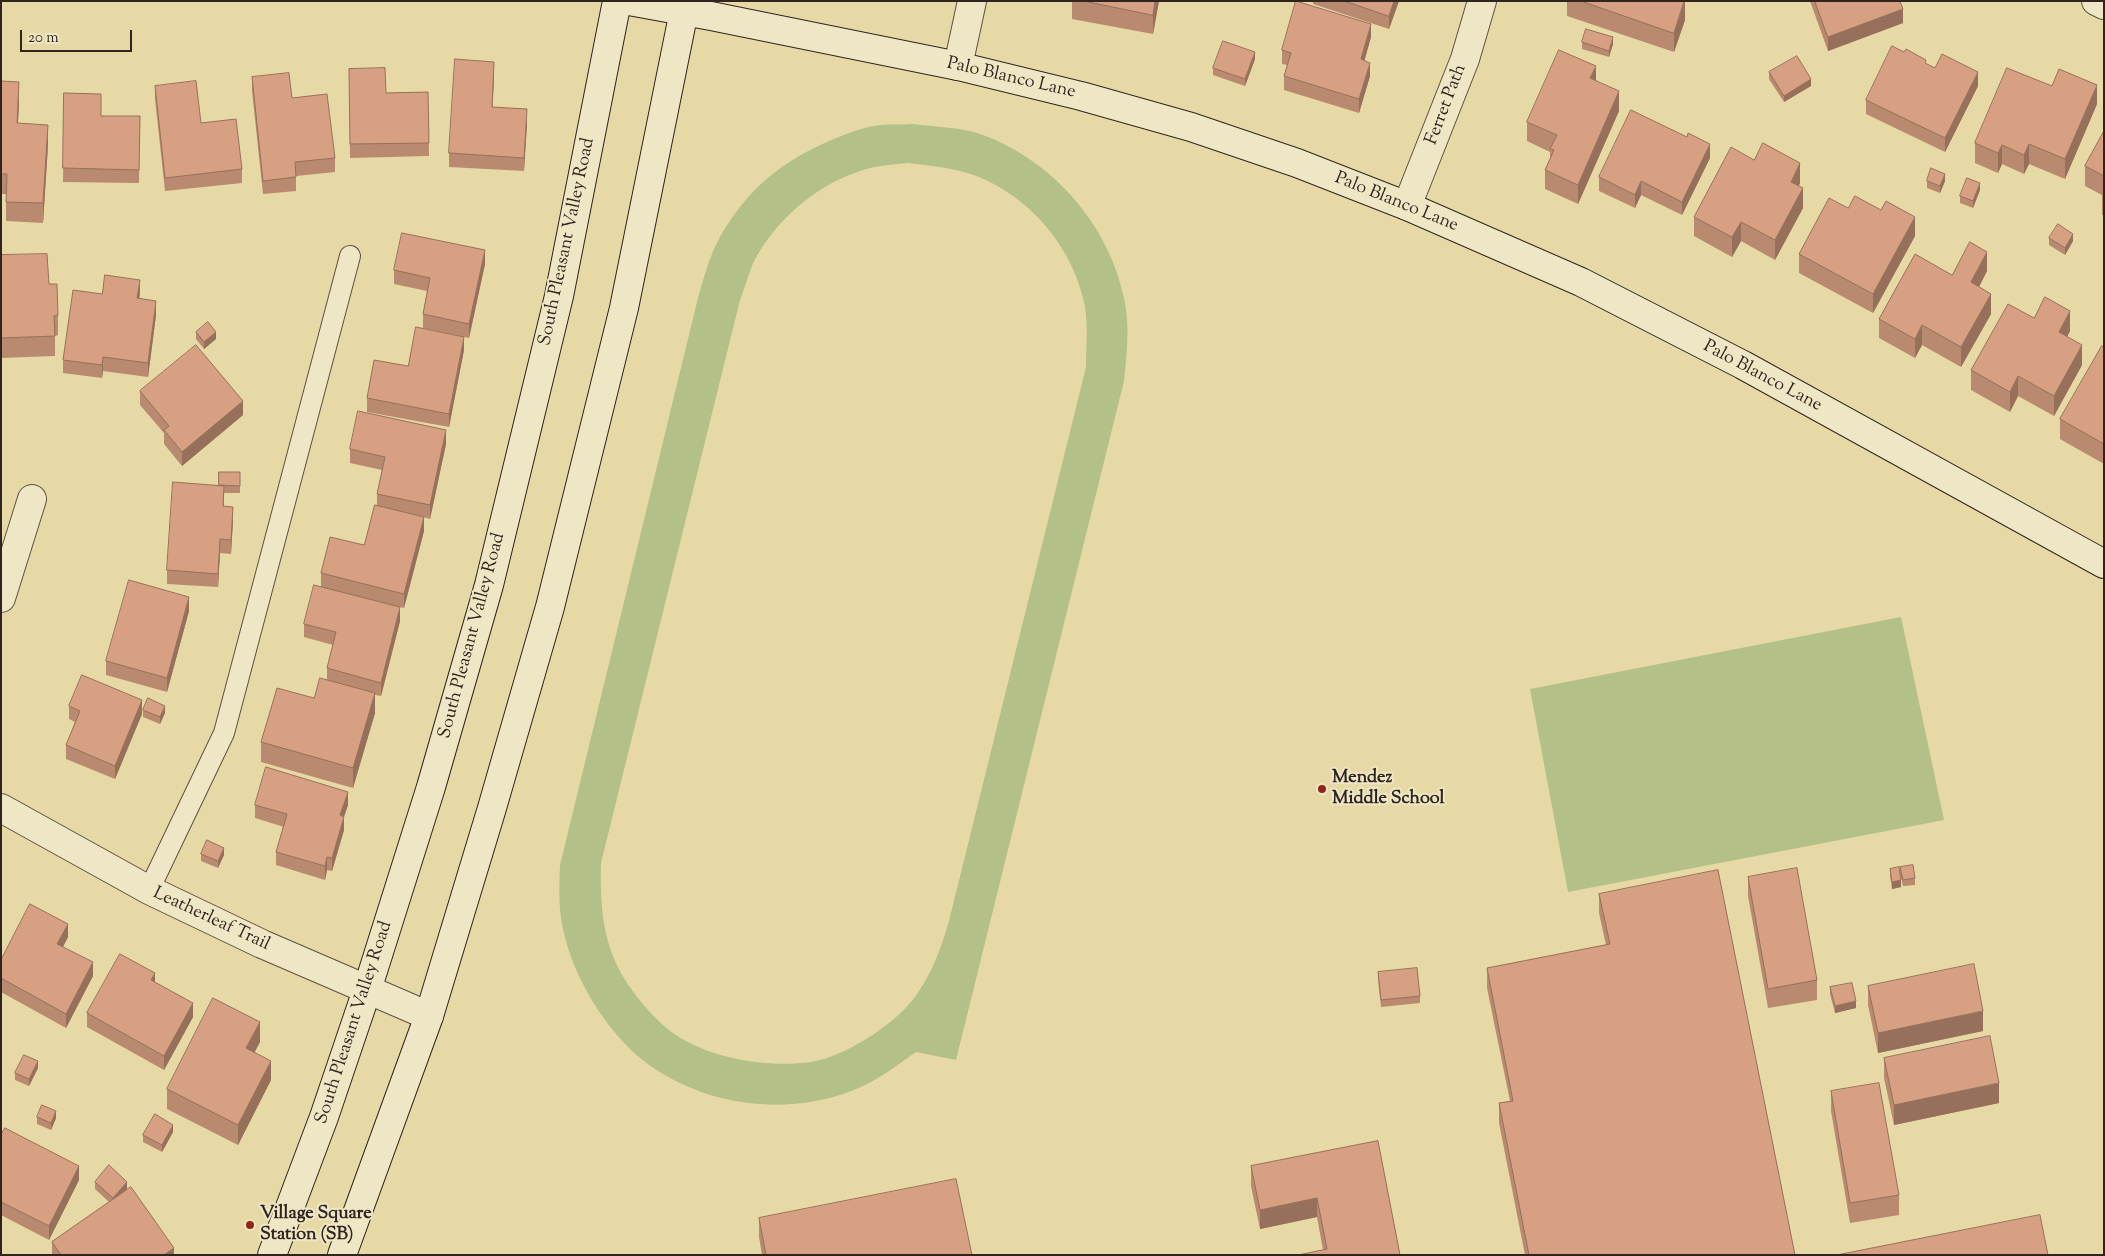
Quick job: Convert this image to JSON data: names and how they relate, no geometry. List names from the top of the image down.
{
  "streets": {
    "main road": [
      "Palo Blanco Lane",
      "Ferret Path",
      "South Pleasant Valley Road",
      "Leatherleaf Trail"
    ]
  },
  "crossings": [
    ["Palo Blanco Lane", "Ferret Path"],
    ["South Pleasant Valley Road", "Leatherleaf Trail"]
  ],
  "places": ["Mendez Middle School", "Village Square Station (SB)"],
  "scale_bar": "20 m"
}
